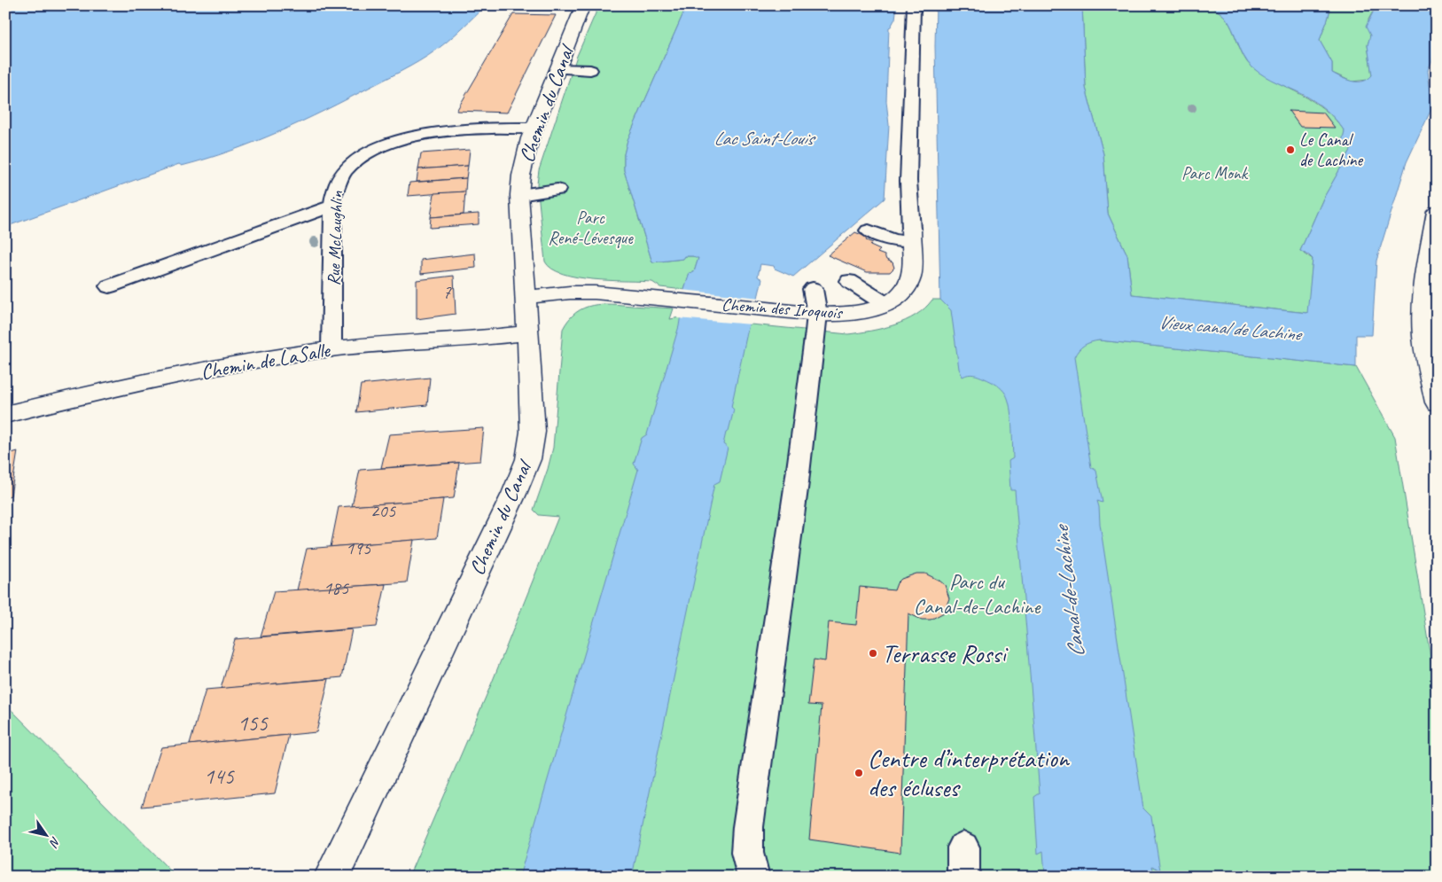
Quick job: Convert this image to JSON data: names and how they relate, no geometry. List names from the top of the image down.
{
  "streets": {
    "street": ["Chemin du Canal", "Chemin des Iroquois", "Chemin de LaSalle"],
    "lane": ["Rue McLaughlin"]
  },
  "crossings": [
    ["Chemin du Canal", "Rue McLaughlin"],
    ["Chemin du Canal", "Chemin des Iroquois"],
    ["Chemin du Canal", "Chemin de LaSalle"],
    ["Rue McLaughlin", "Chemin de LaSalle"]
  ],
  "water": ["Lac Saint-Louis", "Vieux canal de Lachine", "Canal-de-Lachine"],
  "parks": ["Parc Monk", "Parc René-Lévesque", "Parc du Canal-de-Lachine"],
  "places": ["Le Canal de Lachine", "Terrasse Rossi", "Centre d’interprétation des écluses"],
  "house_numbers": [
    "7",
    "205",
    "195",
    "185",
    "155",
    "145"
  ],
  "north": "bottom right"
}
